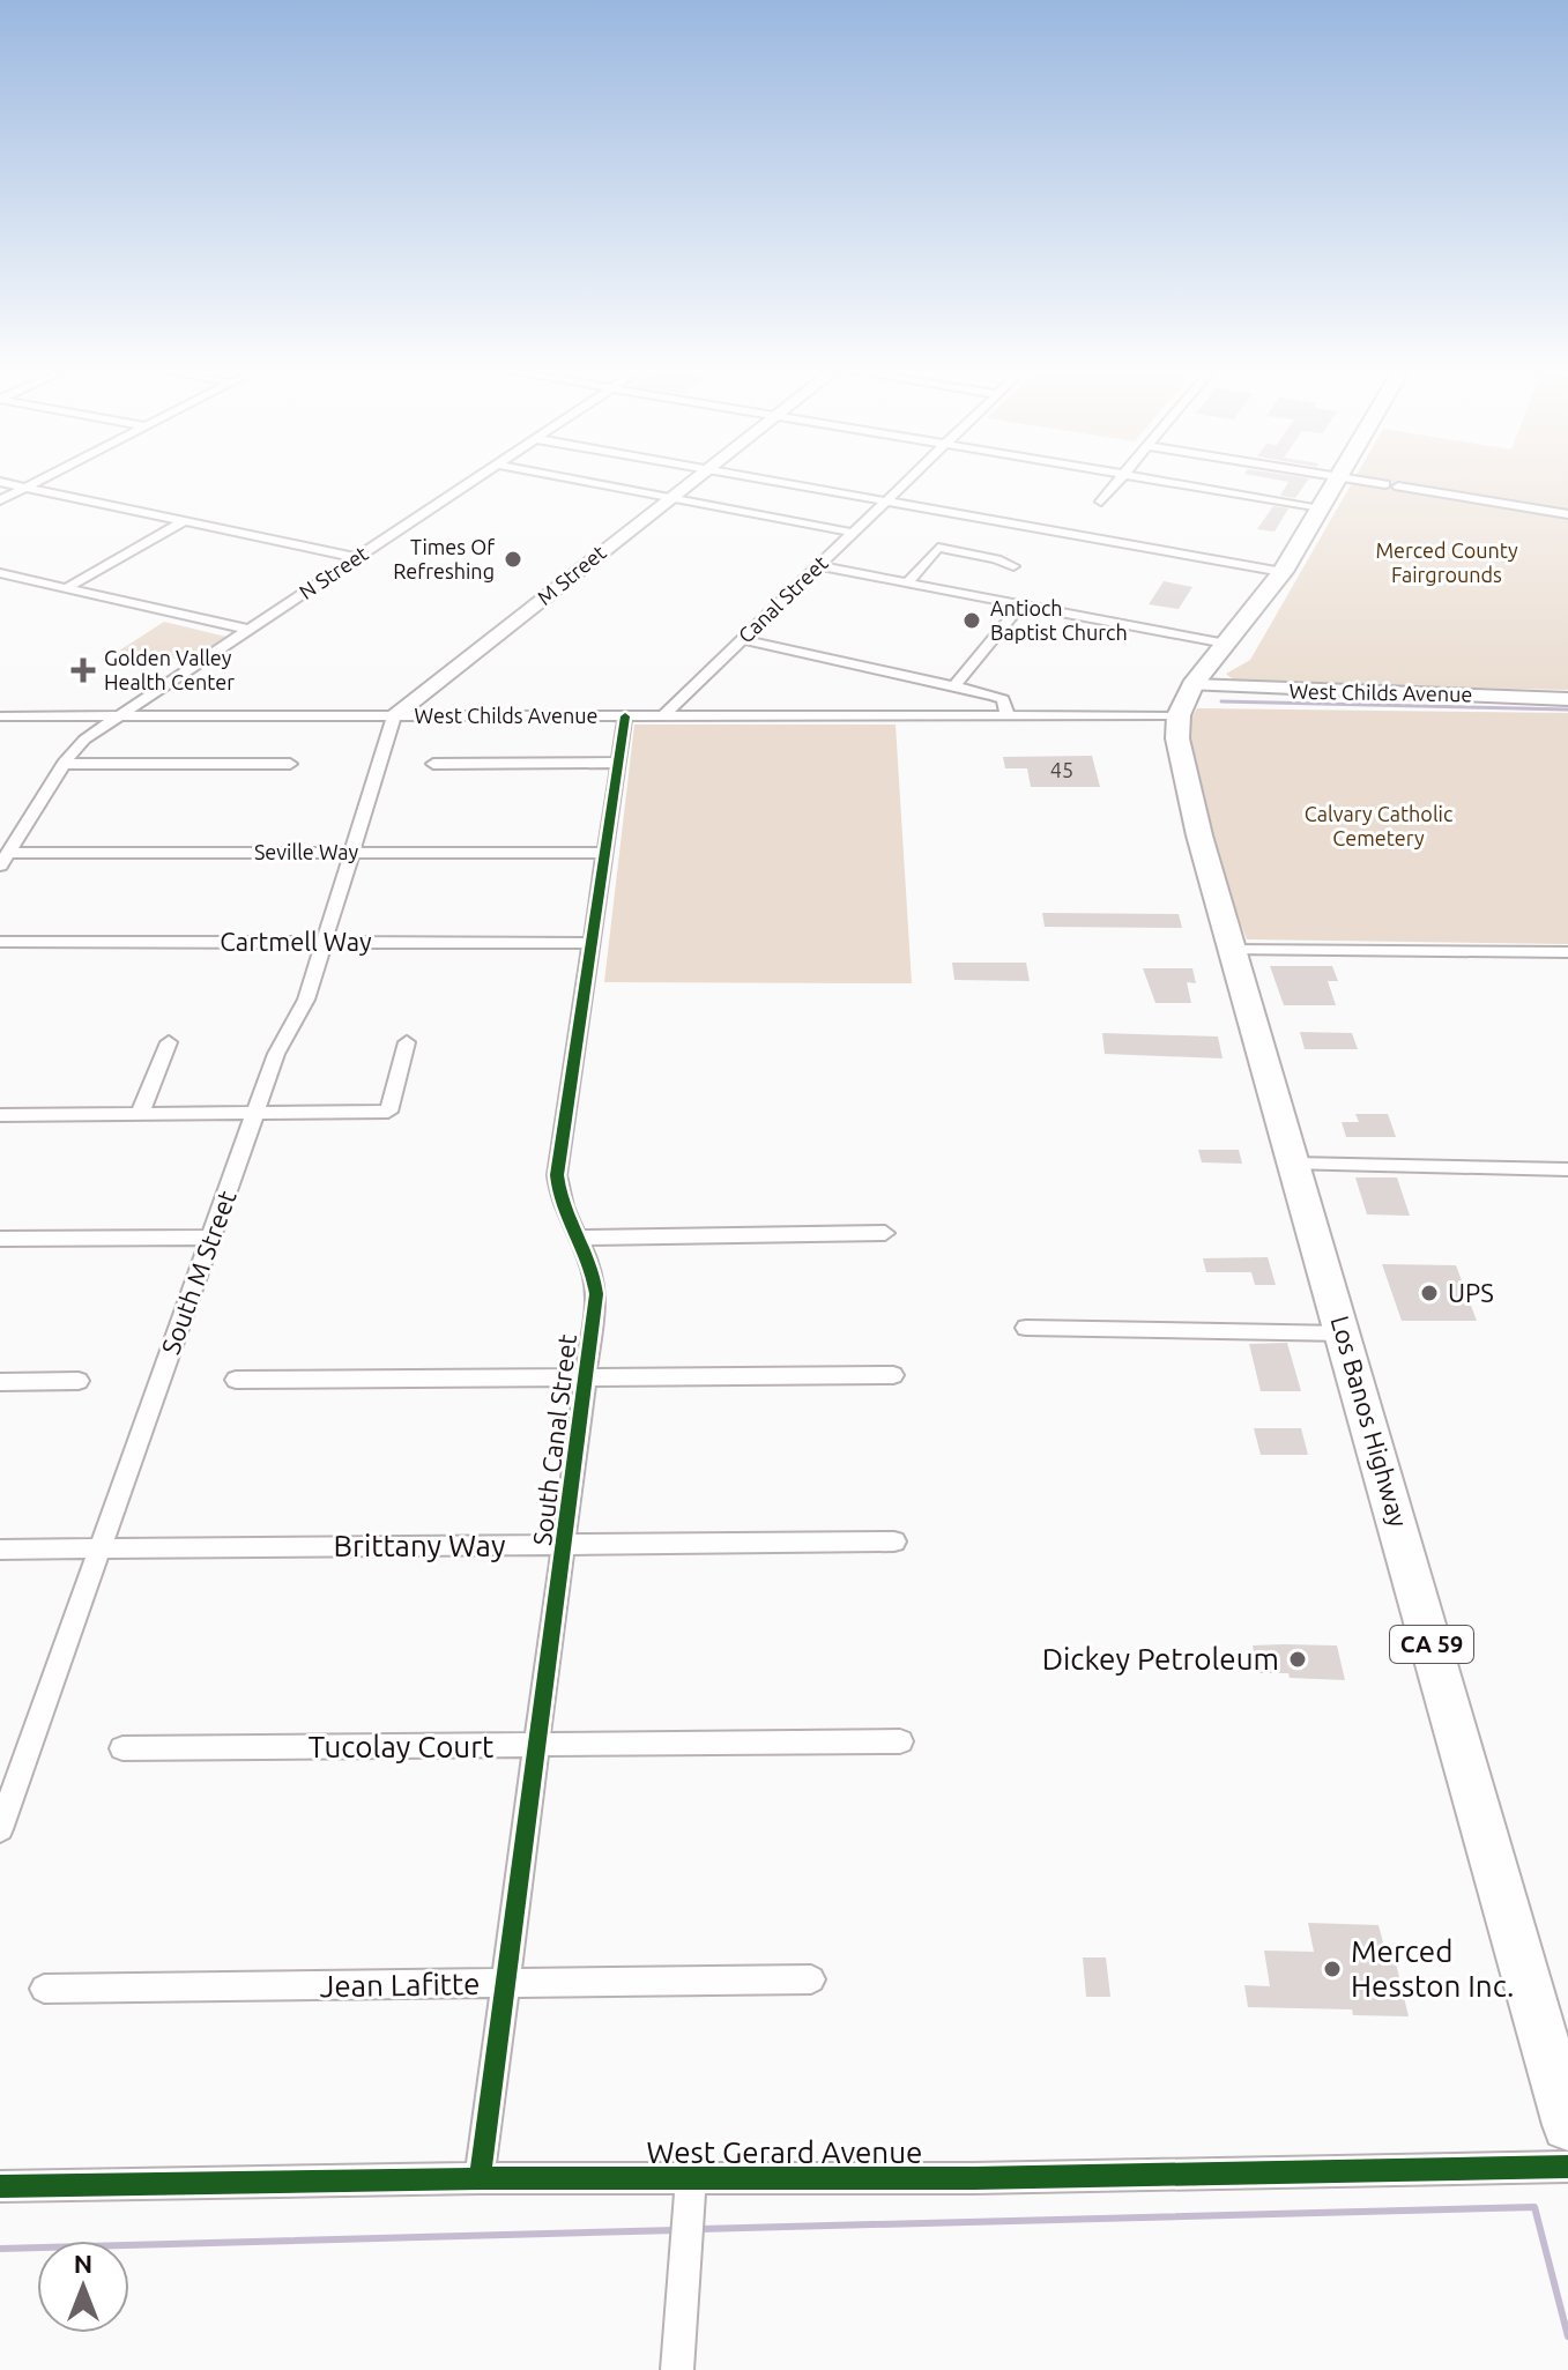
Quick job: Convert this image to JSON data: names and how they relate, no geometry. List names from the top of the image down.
{
  "streets": {
    "highway": ["Los Banos Highway", "CA 59"],
    "street": [
      "N Street",
      "M Street",
      "Canal Street",
      "West Childs Avenue",
      "Seville Way",
      "Cartmell Way",
      "South M Street",
      "South Canal Street",
      "Brittany Way",
      "Tucolay Court",
      "Jean Lafitte",
      "West Gerard Avenue"
    ]
  },
  "crossings": [
    ["N Street", "West Childs Avenue"],
    ["N Street", "Seville Way"],
    ["M Street", "West Childs Avenue"],
    ["M Street", "South M Street"],
    ["Canal Street", "West Childs Avenue"],
    ["West Childs Avenue", "South M Street"],
    ["West Childs Avenue", "Los Banos Highway"],
    ["West Childs Avenue", "South Canal Street"],
    ["West Childs Avenue", "CA 59"],
    ["Seville Way", "South M Street"],
    ["Seville Way", "South Canal Street"],
    ["Cartmell Way", "South M Street"],
    ["Cartmell Way", "South Canal Street"],
    ["South M Street", "Brittany Way"],
    ["Los Banos Highway", "CA 59"],
    ["South Canal Street", "Brittany Way"],
    ["South Canal Street", "Tucolay Court"],
    ["South Canal Street", "Jean Lafitte"],
    ["South Canal Street", "West Gerard Avenue"]
  ],
  "parks": ["Merced County Fairgrounds", "Calvary Catholic Cemetery"],
  "places": {
    "other": [
      "Times Of Refreshing",
      "Antioch Baptist Church",
      "UPS",
      "Dickey Petroleum",
      "Merced Hesston Inc."
    ],
    "health": ["Golden Valley Health Center"]
  },
  "house_numbers": ["45"],
  "north": "top"
}
